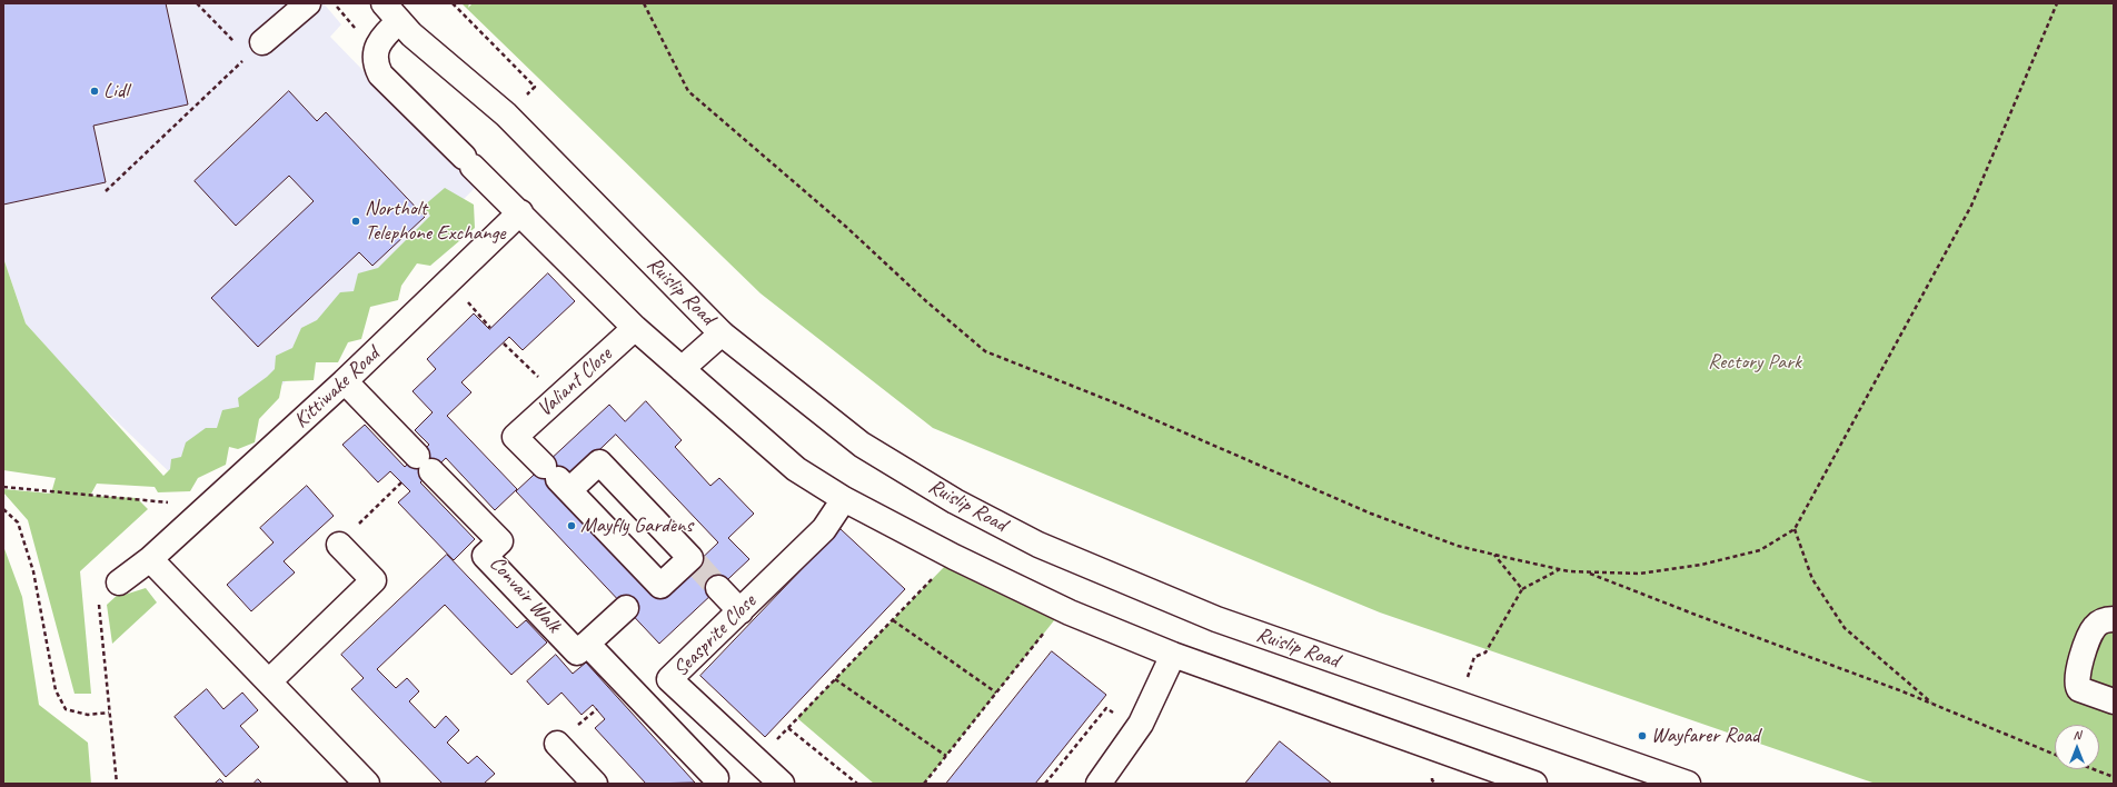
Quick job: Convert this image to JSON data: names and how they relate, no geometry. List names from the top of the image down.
{
  "streets": {
    "street": [
      "Ruislip Road",
      "Valiant Close",
      "Kittiwake Road",
      "Convair Walk",
      "Seasprite Close"
    ]
  },
  "crossings": [
    ["Kittiwake Road", "Convair Walk"]
  ],
  "parks": ["Rectory Park"],
  "places": [
    "Lidl",
    "Northolt Telephone Exchange",
    "Mayfly Gardens",
    "Wayfarer Road"
  ],
  "north": "top"
}
